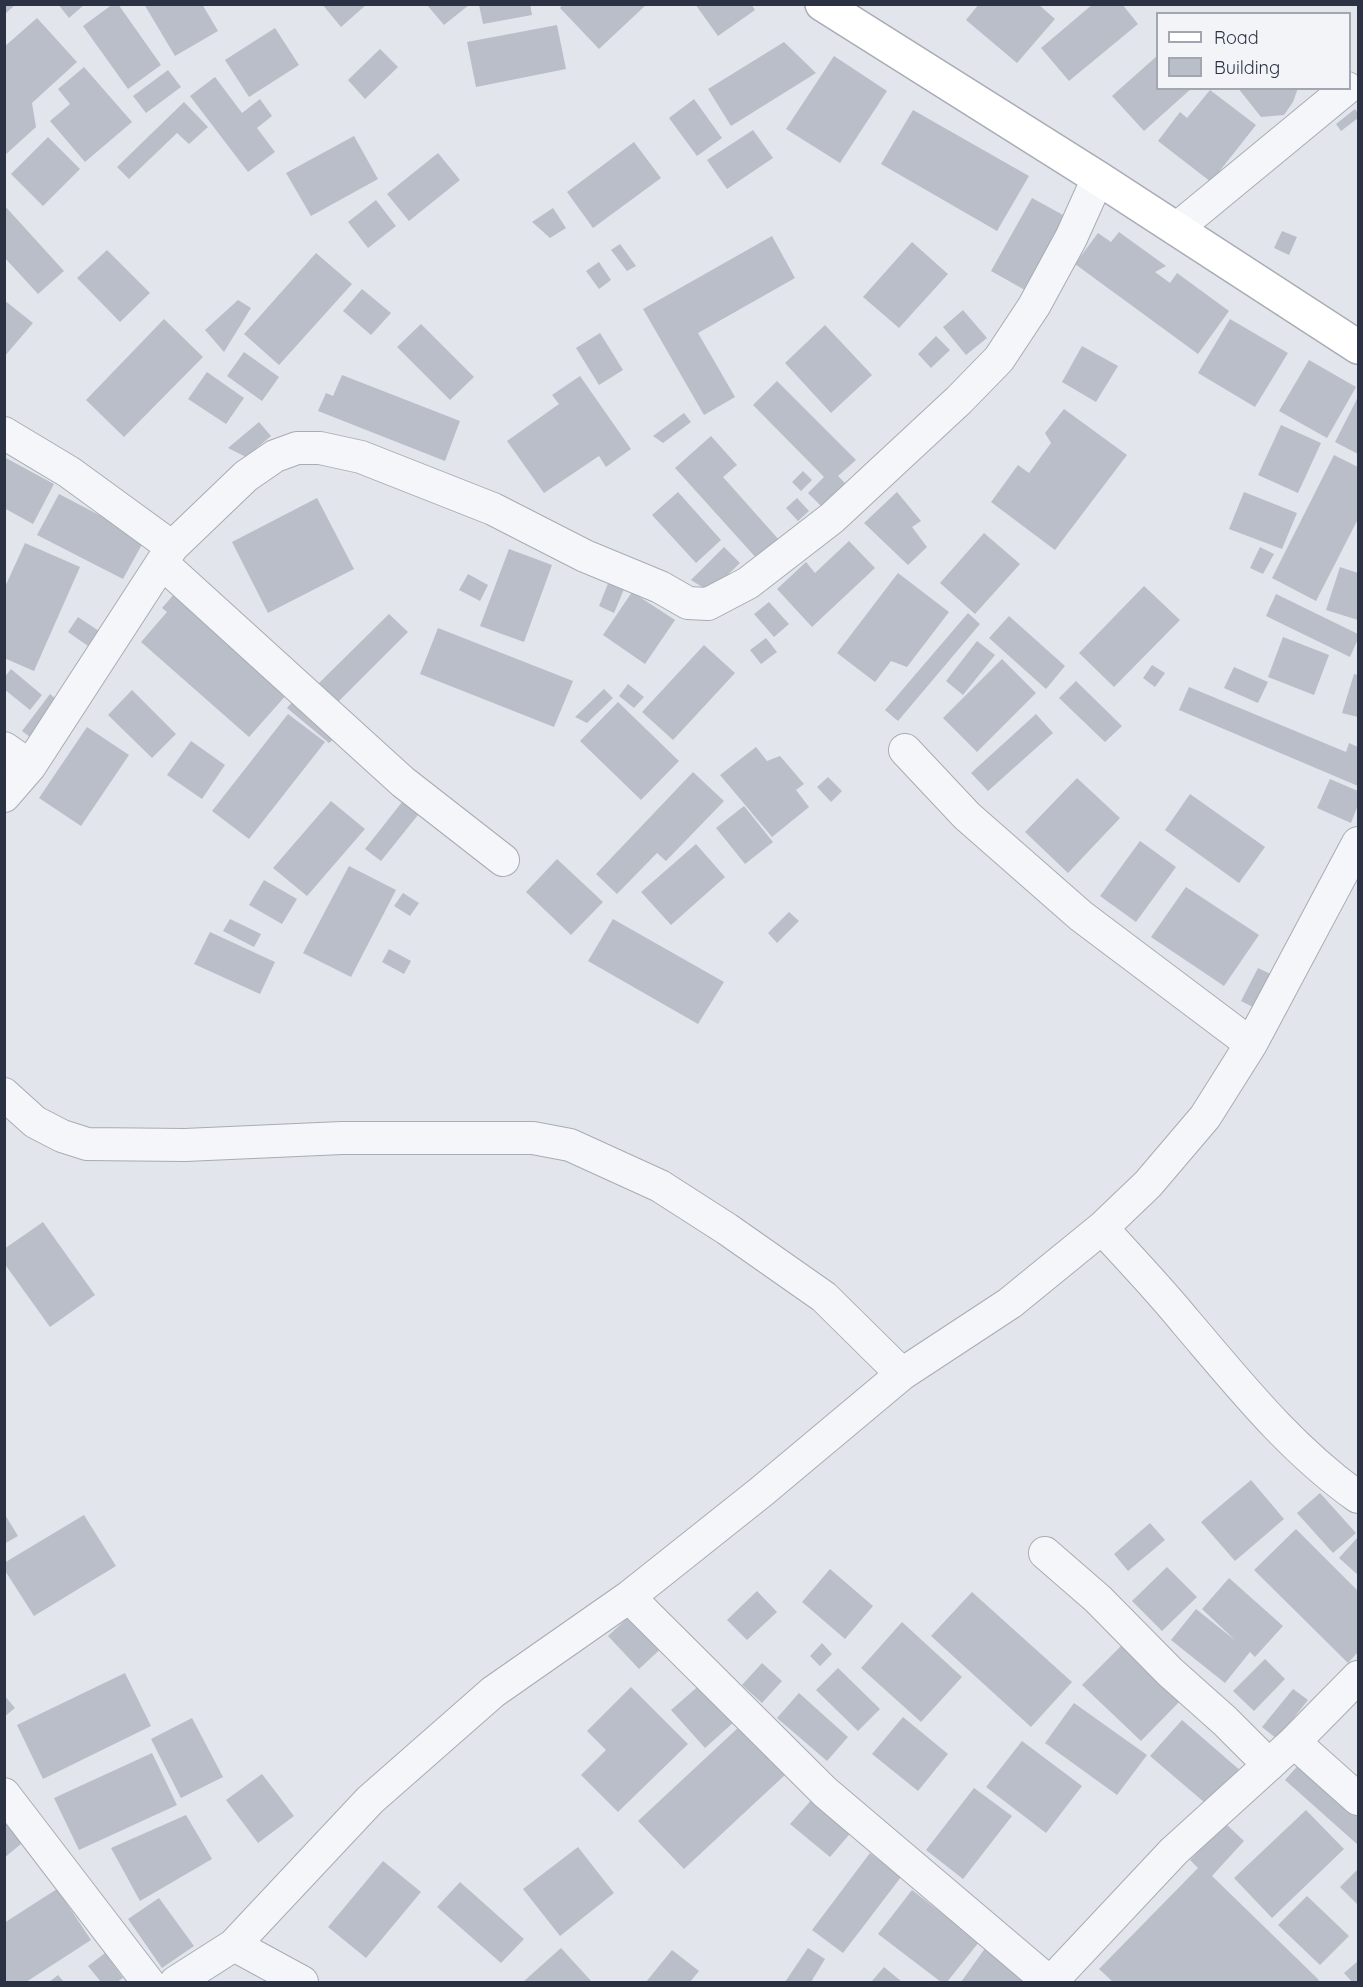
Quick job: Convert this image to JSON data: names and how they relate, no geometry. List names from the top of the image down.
{
  "legend": ["Road", "Building"]
}
